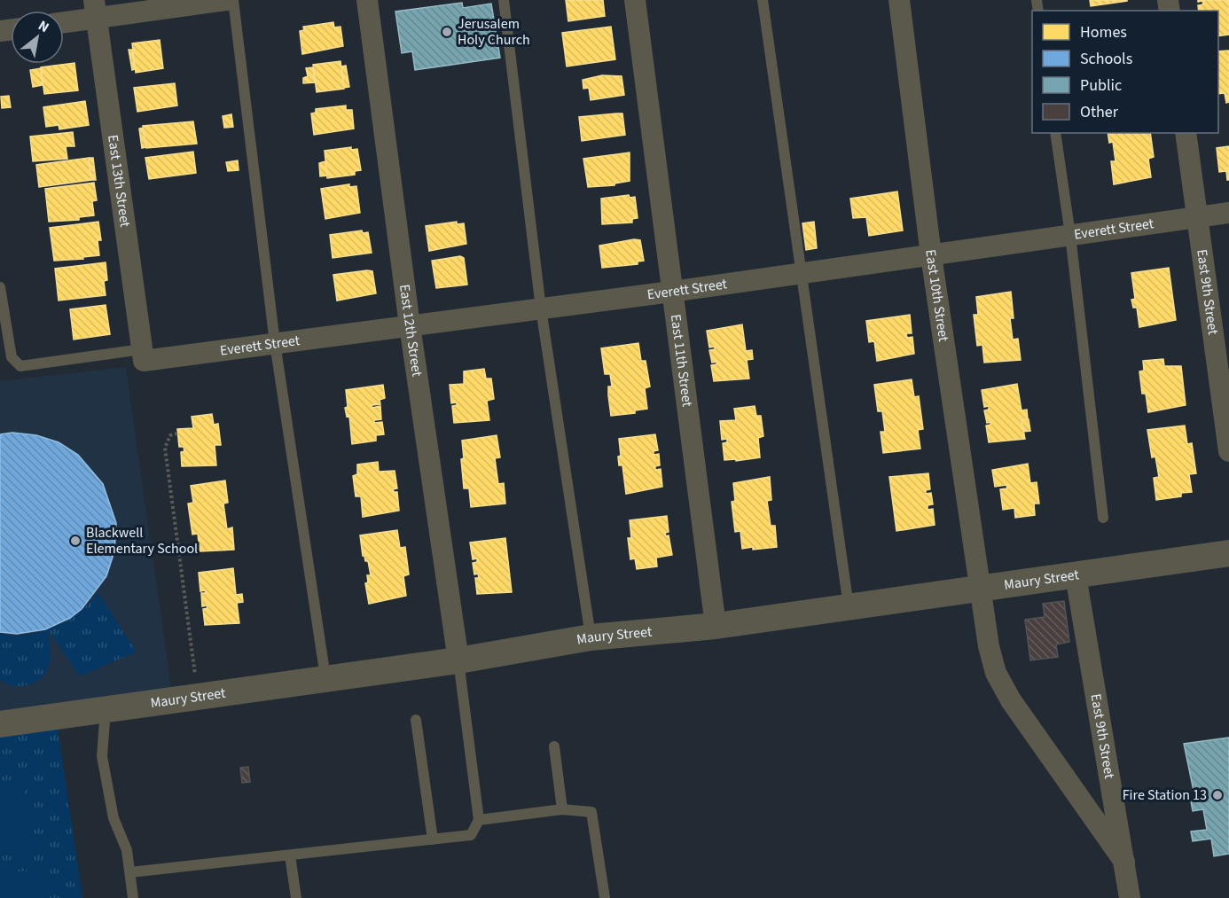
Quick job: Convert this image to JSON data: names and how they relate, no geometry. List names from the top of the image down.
{
  "streets": {
    "street": [
      "East 13th Street",
      "Everett Street",
      "East 9th Street",
      "East 10th Street",
      "East 12th Street",
      "East 11th Street",
      "Maury Street"
    ]
  },
  "crossings": [
    ["East 13th Street", "Everett Street"],
    ["Everett Street", "East 9th Street"],
    ["Everett Street", "East 10th Street"],
    ["Everett Street", "East 12th Street"],
    ["Everett Street", "East 11th Street"],
    ["East 9th Street", "East 10th Street"],
    ["East 9th Street", "Maury Street"],
    ["East 10th Street", "Maury Street"],
    ["East 12th Street", "Maury Street"],
    ["East 11th Street", "Maury Street"]
  ],
  "places": ["Jerusalem Holy Church", "Blackwell Elementary School", "Fire Station 13"],
  "legend": [
    "Homes",
    "Schools",
    "Public",
    "Other"
  ],
  "north": "top right"
}
